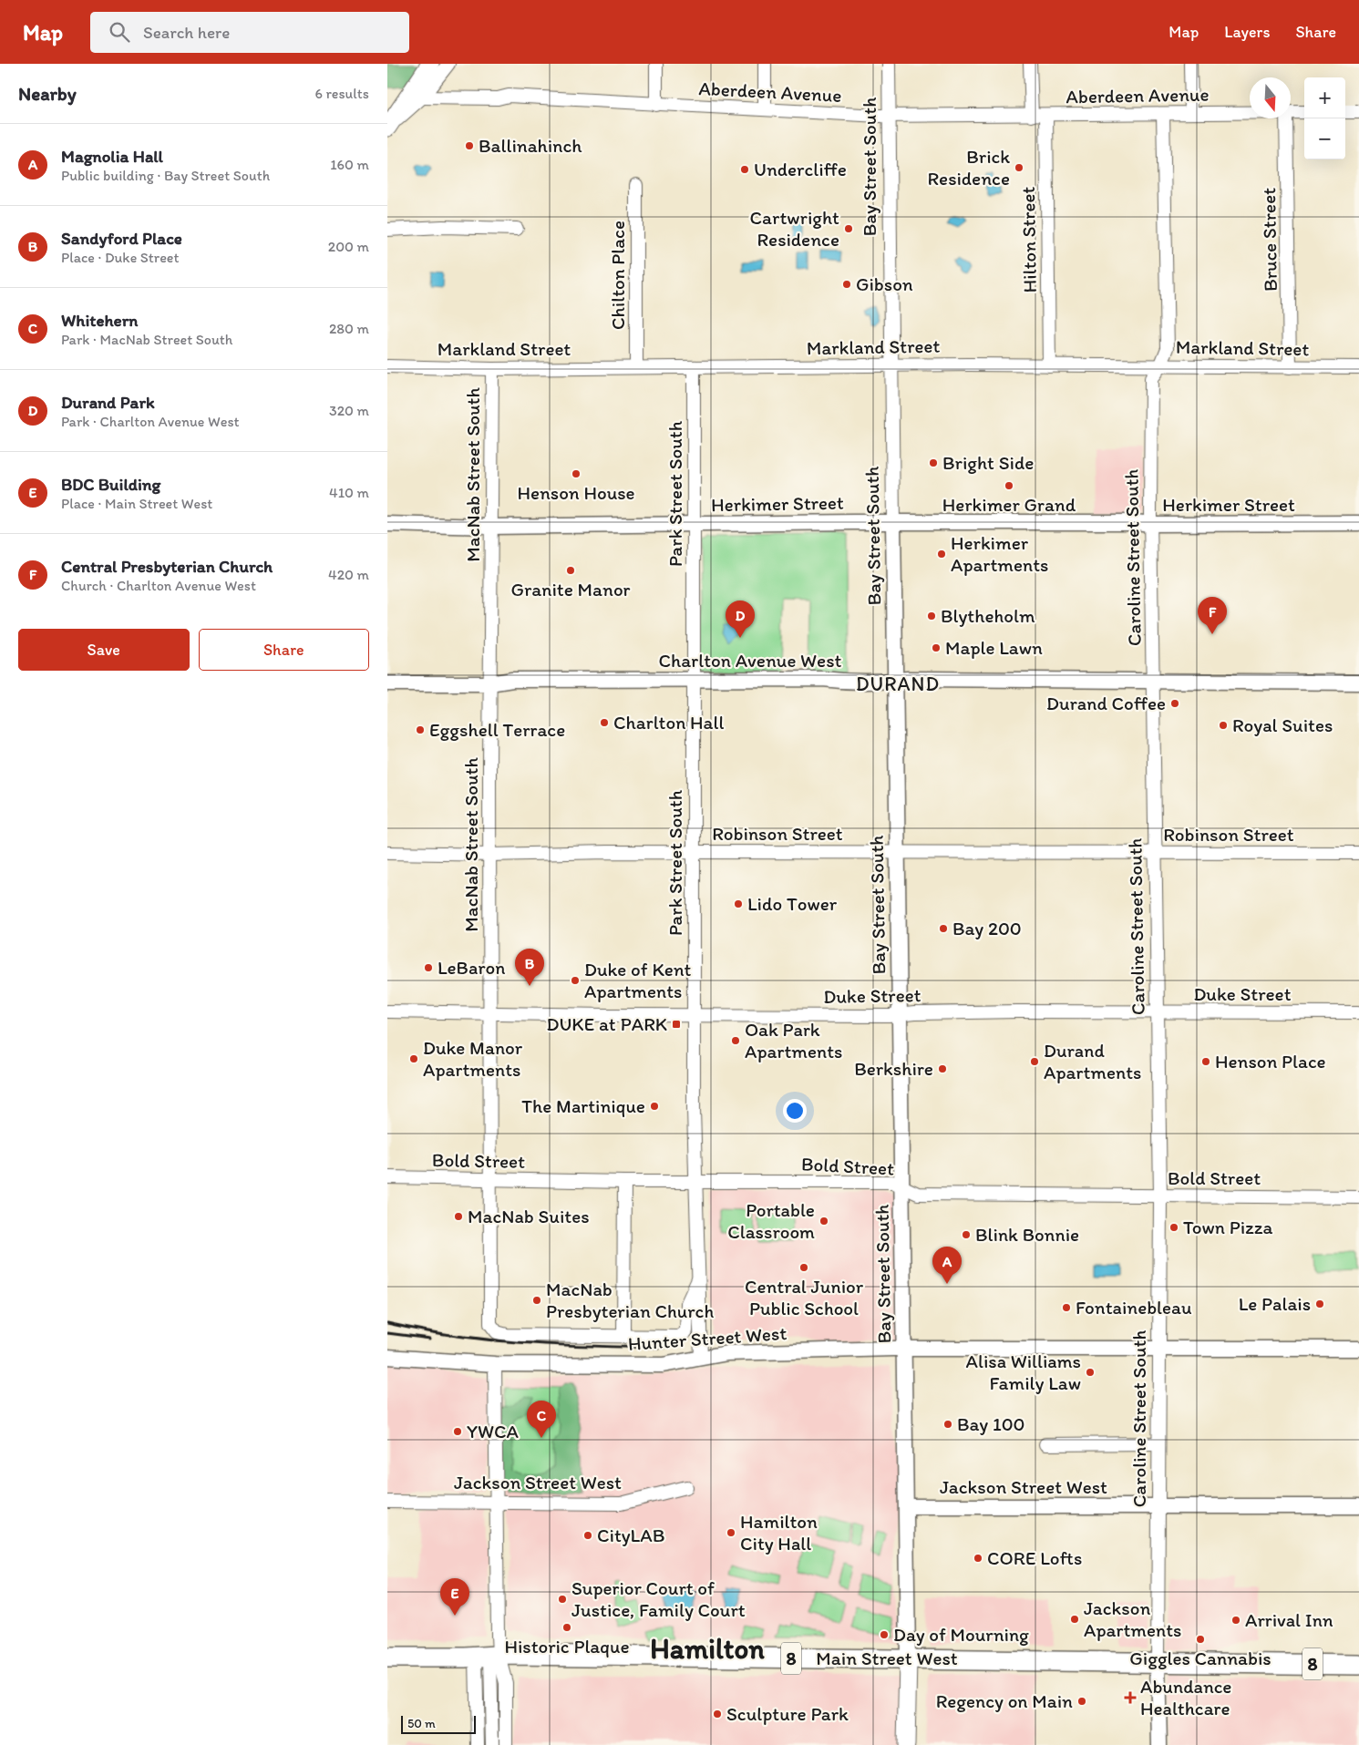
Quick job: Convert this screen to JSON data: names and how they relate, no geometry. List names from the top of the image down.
{
  "streets": {
    "main road": ["Bay Street South", "8", "Main Street West"],
    "street": [
      "Aberdeen Avenue",
      "Hilton Street",
      "Bruce Street",
      "Chilton Place",
      "Markland Street",
      "MacNab Street South",
      "Park Street South",
      "Herkimer Street",
      "Caroline Street South",
      "Charlton Avenue West",
      "Robinson Street",
      "Duke Street",
      "Bold Street",
      "Hunter Street West",
      "Jackson Street West"
    ]
  },
  "crossings": [
    ["Aberdeen Avenue", "Bay Street South"],
    ["Aberdeen Avenue", "Hilton Street"],
    ["Aberdeen Avenue", "Caroline Street South"],
    ["Bay Street South", "Markland Street"],
    ["Bay Street South", "Herkimer Street"],
    ["Bay Street South", "Charlton Avenue West"],
    ["Bay Street South", "Robinson Street"],
    ["Bay Street South", "Duke Street"],
    ["Bay Street South", "Bold Street"],
    ["Bay Street South", "Hunter Street West"],
    ["Bay Street South", "Jackson Street West"],
    ["Bay Street South", "Main Street West"],
    ["Hilton Street", "Markland Street"],
    ["Bruce Street", "Markland Street"],
    ["Chilton Place", "Markland Street"],
    ["Markland Street", "MacNab Street South"],
    ["Markland Street", "Park Street South"],
    ["Markland Street", "Caroline Street South"],
    ["MacNab Street South", "Herkimer Street"],
    ["MacNab Street South", "Charlton Avenue West"],
    ["MacNab Street South", "Robinson Street"],
    ["MacNab Street South", "Duke Street"],
    ["MacNab Street South", "Bold Street"],
    ["Park Street South", "Herkimer Street"],
    ["Park Street South", "Charlton Avenue West"],
    ["Park Street South", "Robinson Street"],
    ["Park Street South", "Duke Street"],
    ["Park Street South", "Bold Street"],
    ["Park Street South", "Hunter Street West"],
    ["Herkimer Street", "Caroline Street South"],
    ["Caroline Street South", "Charlton Avenue West"],
    ["Caroline Street South", "Robinson Street"],
    ["Caroline Street South", "Duke Street"],
    ["Caroline Street South", "Bold Street"],
    ["Caroline Street South", "Hunter Street West"],
    ["Caroline Street South", "Jackson Street West"],
    ["Caroline Street South", "Main Street West"]
  ],
  "districts": ["DURAND", "Hamilton"],
  "places": {
    "other": [
      "Ballinahinch",
      "Brick Residence",
      "Undercliffe",
      "Cartwright Residence",
      "Gibson",
      "Bright Side",
      "Henson House",
      "Herkimer Grand",
      "Herkimer Apartments",
      "Granite Manor",
      "Blytheholm",
      "Maple Lawn",
      "Durand Coffee",
      "Charlton Hall",
      "Royal Suites",
      "Eggshell Terrace",
      "Lido Tower",
      "Bay 200",
      "LeBaron",
      "Duke of Kent Apartments",
      "Oak Park Apartments",
      "Duke Manor Apartments",
      "Durand Apartments",
      "Henson Place",
      "Berkshire",
      "The Martinique",
      "MacNab Suites",
      "Portable Classroom",
      "Town Pizza",
      "Blink Bonnie",
      "Central Junior Public School",
      "MacNab Presbyterian Church",
      "Le Palais",
      "Fontainebleau",
      "Alisa Williams Family Law",
      "Bay 100",
      "YWCA",
      "Hamilton City Hall",
      "CityLAB",
      "CORE Lofts",
      "Superior Court of Justice, Family Court",
      "Jackson Apartments",
      "Arrival Inn",
      "Historic Plaque",
      "Day of Mourning",
      "Giggles Cannabis",
      "Regency on Main",
      "Sculpture Park"
    ],
    "transit": ["DUKE at PARK"],
    "health": ["Abundance Healthcare"]
  },
  "scale_bar": "50 m",
  "north": "bottom",
  "page": {
    "header": "Map",
    "search": "Search here",
    "nav": ["Map", "Layers", "Share"],
    "heading": ["Nearby", "6 results"],
    "map_buttons": ["+", "−"],
    "list": [
      {
        "mark": "A",
        "name": "Magnolia Hall",
        "note": "Public building · Bay Street South",
        "value": "160 m"
      },
      {
        "mark": "B",
        "name": "Sandyford Place",
        "note": "Place · Duke Street",
        "value": "200 m"
      },
      {
        "mark": "C",
        "name": "Whitehern",
        "note": "Park · MacNab Street South",
        "value": "280 m"
      },
      {
        "mark": "D",
        "name": "Durand Park",
        "note": "Park · Charlton Avenue West",
        "value": "320 m"
      },
      {
        "mark": "E",
        "name": "BDC Building",
        "note": "Place · Main Street West",
        "value": "410 m"
      },
      {
        "mark": "F",
        "name": "Central Presbyterian Church",
        "note": "Church · Charlton Avenue West",
        "value": "420 m"
      }
    ],
    "pins": [
      "F",
      "D",
      "B",
      "A",
      "C",
      "E"
    ],
    "buttons": ["Save", "Share"],
    "scale": "50 m"
  }
}
